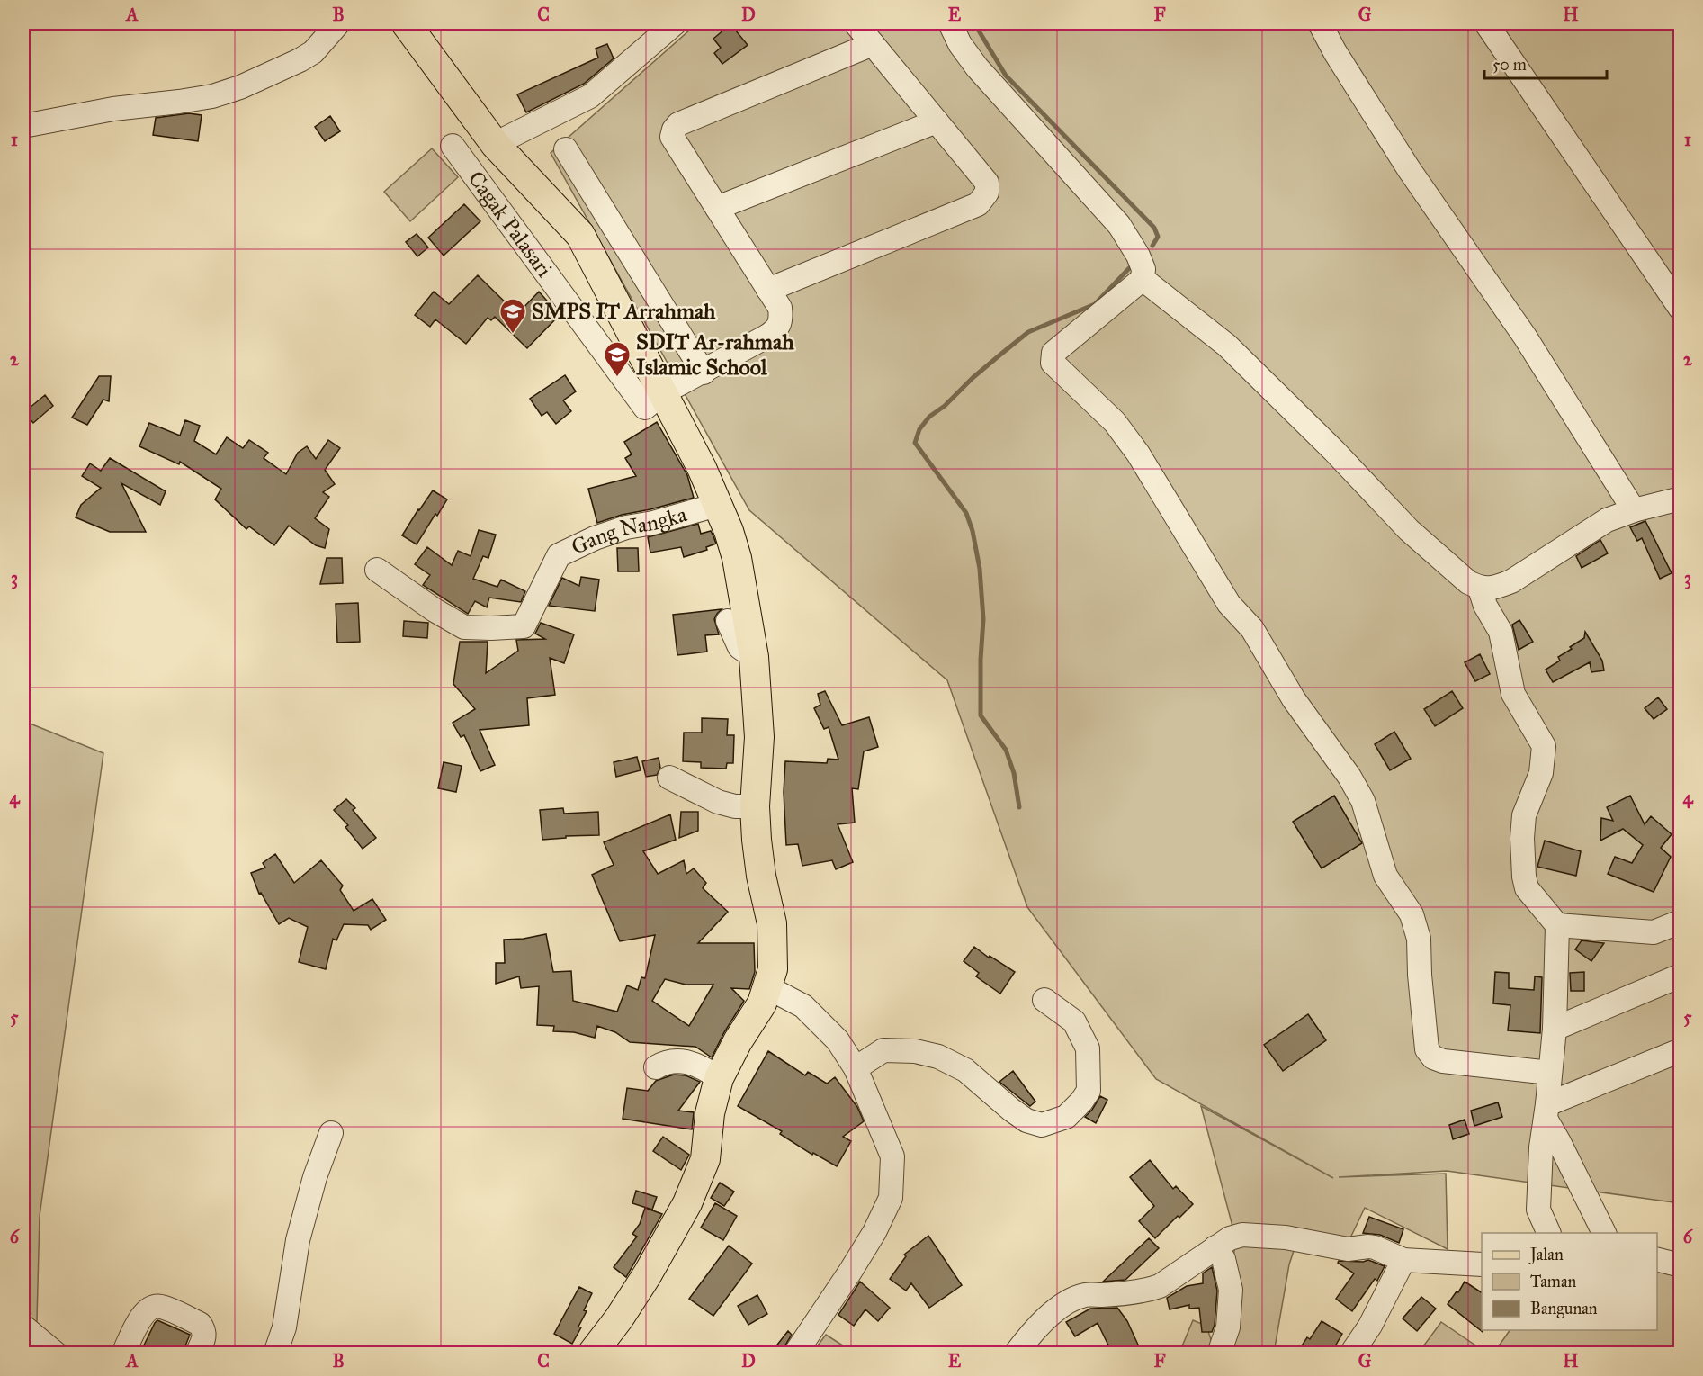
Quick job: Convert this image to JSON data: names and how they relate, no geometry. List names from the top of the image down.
{
  "streets": {
    "street": ["Cagak Palasari", "Gang Nangka"]
  },
  "places": {
    "school or university": ["SMPS IT Arrahmah", "SDIT Ar-rahmah Islamic School"]
  },
  "legend": ["Jalan", "Taman", "Bangunan"],
  "scale_bar": "50 m",
  "grid": {
    "columns": [
      "A",
      "B",
      "C",
      "D",
      "E",
      "F",
      "G",
      "H"
    ],
    "rows": [
      "1",
      "2",
      "3",
      "4",
      "5",
      "6"
    ]
  }
}
